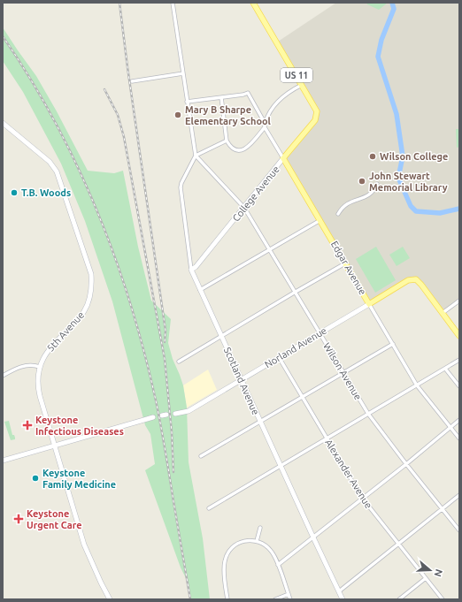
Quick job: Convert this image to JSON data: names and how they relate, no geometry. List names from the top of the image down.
{
  "streets": {
    "main road": [
      "US 11",
      "College Avenue",
      "Edgar Avenue",
      "Norland Avenue"
    ],
    "street": [
      "5th Avenue",
      "Wilson Avenue",
      "Scotland Avenue",
      "Alexander Avenue"
    ]
  },
  "crossings": [
    ["US 11", "College Avenue"],
    ["College Avenue", "Edgar Avenue"],
    ["College Avenue", "Wilson Avenue"],
    ["College Avenue", "Scotland Avenue"],
    ["Edgar Avenue", "Norland Avenue"],
    ["Norland Avenue", "Wilson Avenue"],
    ["Norland Avenue", "Scotland Avenue"],
    ["Norland Avenue", "Alexander Avenue"],
    ["Wilson Avenue", "Scotland Avenue"]
  ],
  "places": {
    "other": [
      "Mary B Sharpe Elementary School",
      "Wilson College",
      "John Stewart Memorial Library",
      "T.B. Woods",
      "Keystone Family Medicine"
    ],
    "health": ["Keystone Infectious Diseases", "Keystone Urgent Care"]
  },
  "north": "right"
}
